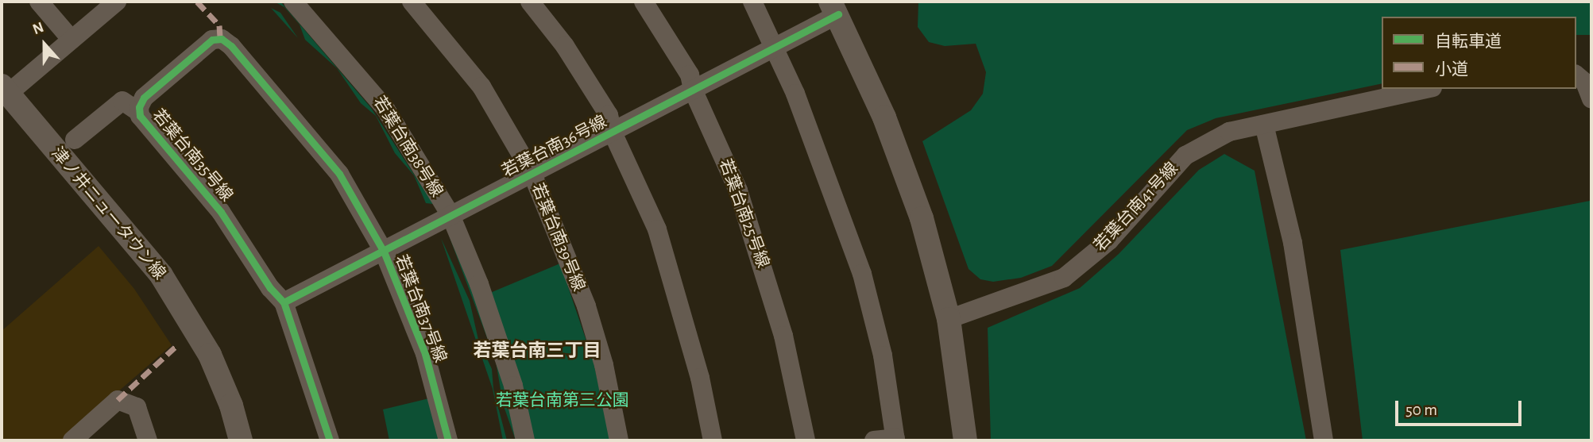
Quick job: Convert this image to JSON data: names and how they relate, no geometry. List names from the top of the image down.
{
  "streets": {
    "street": [
      "若葉台南38号線",
      "若葉台南36号線",
      "若葉台南35号線",
      "若葉台南41号線",
      "津ノ井ニュータウン線",
      "若葉台南25号線",
      "若葉台南39号線",
      "若葉台南37号線"
    ]
  },
  "crossings": [
    ["若葉台南38号線", "若葉台南36号線"],
    ["若葉台南36号線", "若葉台南35号線"],
    ["若葉台南36号線", "若葉台南25号線"],
    ["若葉台南36号線", "若葉台南39号線"],
    ["若葉台南36号線", "若葉台南37号線"],
    ["若葉台南35号線", "若葉台南37号線"]
  ],
  "districts": ["若葉台南三丁目"],
  "parks": ["若葉台南第三公園"],
  "legend": ["自転車道", "小道"],
  "scale_bar": "50 m",
  "north": "top"
}
